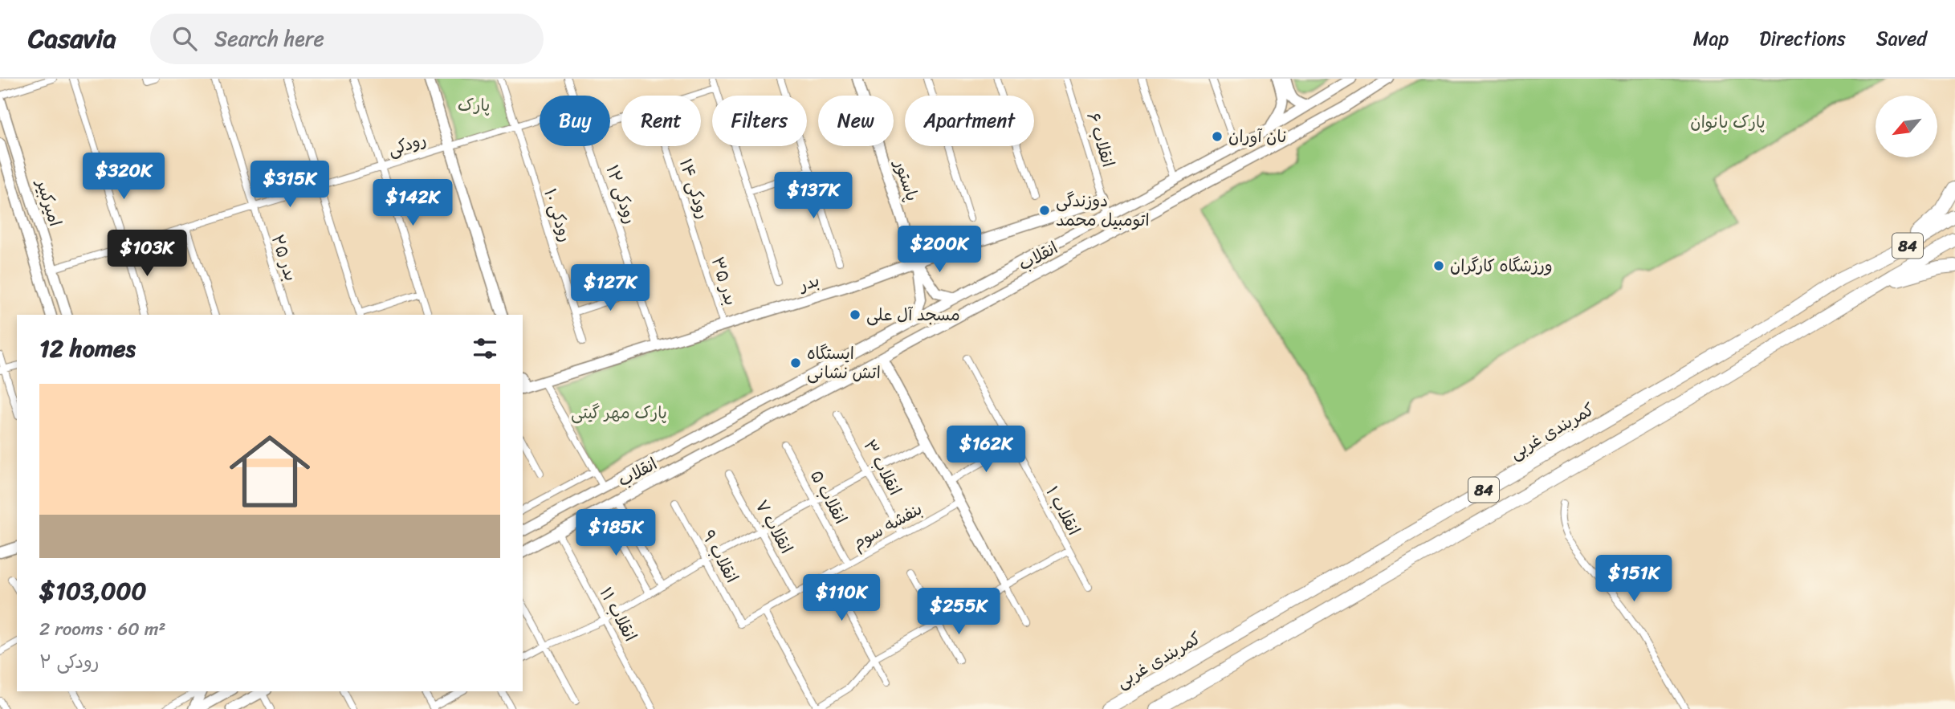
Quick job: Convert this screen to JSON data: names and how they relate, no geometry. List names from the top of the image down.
{
  "streets": {
    "highway": ["84", "کمربندی غربی"],
    "main road": [
      "پاستور",
      "امیرکبیر",
      "انقلاب",
      "بدر"
    ],
    "street": [
      "انقلاب ۶",
      "رودکی",
      "رودکی ۱۴",
      "رودکی ۱۲",
      "رودکی ۱۰",
      "بدر ۲۵",
      "بدر ۳۵",
      "انقلاب ۳",
      "انقلاب ۵",
      "انقلاب ۱",
      "بنفشه سوم",
      "انقلاب ۷",
      "انقلاب ۹",
      "انقلاب ۱۱"
    ]
  },
  "crossings": [
    ["انقلاب ۶", "انقلاب"],
    ["انقلاب ۶", "بدر"],
    ["رودکی", "امیرکبیر"],
    ["رودکی", "رودکی ۱۰"],
    ["رودکی", "بدر ۲۵"],
    ["پاستور", "بدر"],
    ["رودکی ۱۴", "بدر ۳۵"],
    ["رودکی ۱۲", "بدر"],
    ["انقلاب", "انقلاب ۱۱"],
    ["بدر ۳۵", "بدر"],
    ["انقلاب ۳", "بنفشه سوم"],
    ["انقلاب ۵", "بنفشه سوم"],
    ["بنفشه سوم", "انقلاب ۷"],
    ["بنفشه سوم", "انقلاب ۹"]
  ],
  "parks": ["پارک", "پارک بانوان", "پارک مهر گیتی"],
  "places": [
    "نان آوران",
    "دوزندگی اتومبیل محمد",
    "ورزشگاه کارگران",
    "مسجد آل علی",
    "ایستگاه اتش نشانی"
  ],
  "north": "bottom left",
  "page": {
    "header": "Casavia",
    "search": "Search here",
    "nav": ["Map", "Directions", "Saved"],
    "chip": [
      "Buy",
      "Rent",
      "Filters",
      "New",
      "Apartment"
    ],
    "price": [
      "$320K",
      "$315K",
      "$137K",
      "$142K",
      "$200K",
      "$103K",
      "$127K",
      "$162K",
      "$185K",
      "$151K",
      "$110K",
      "$255K"
    ],
    "heading": "12 homes",
    "list": [
      {
        "name": "$103,000",
        "note": "2 rooms · 60 m² · رودکی ۲"
      }
    ]
  }
}
